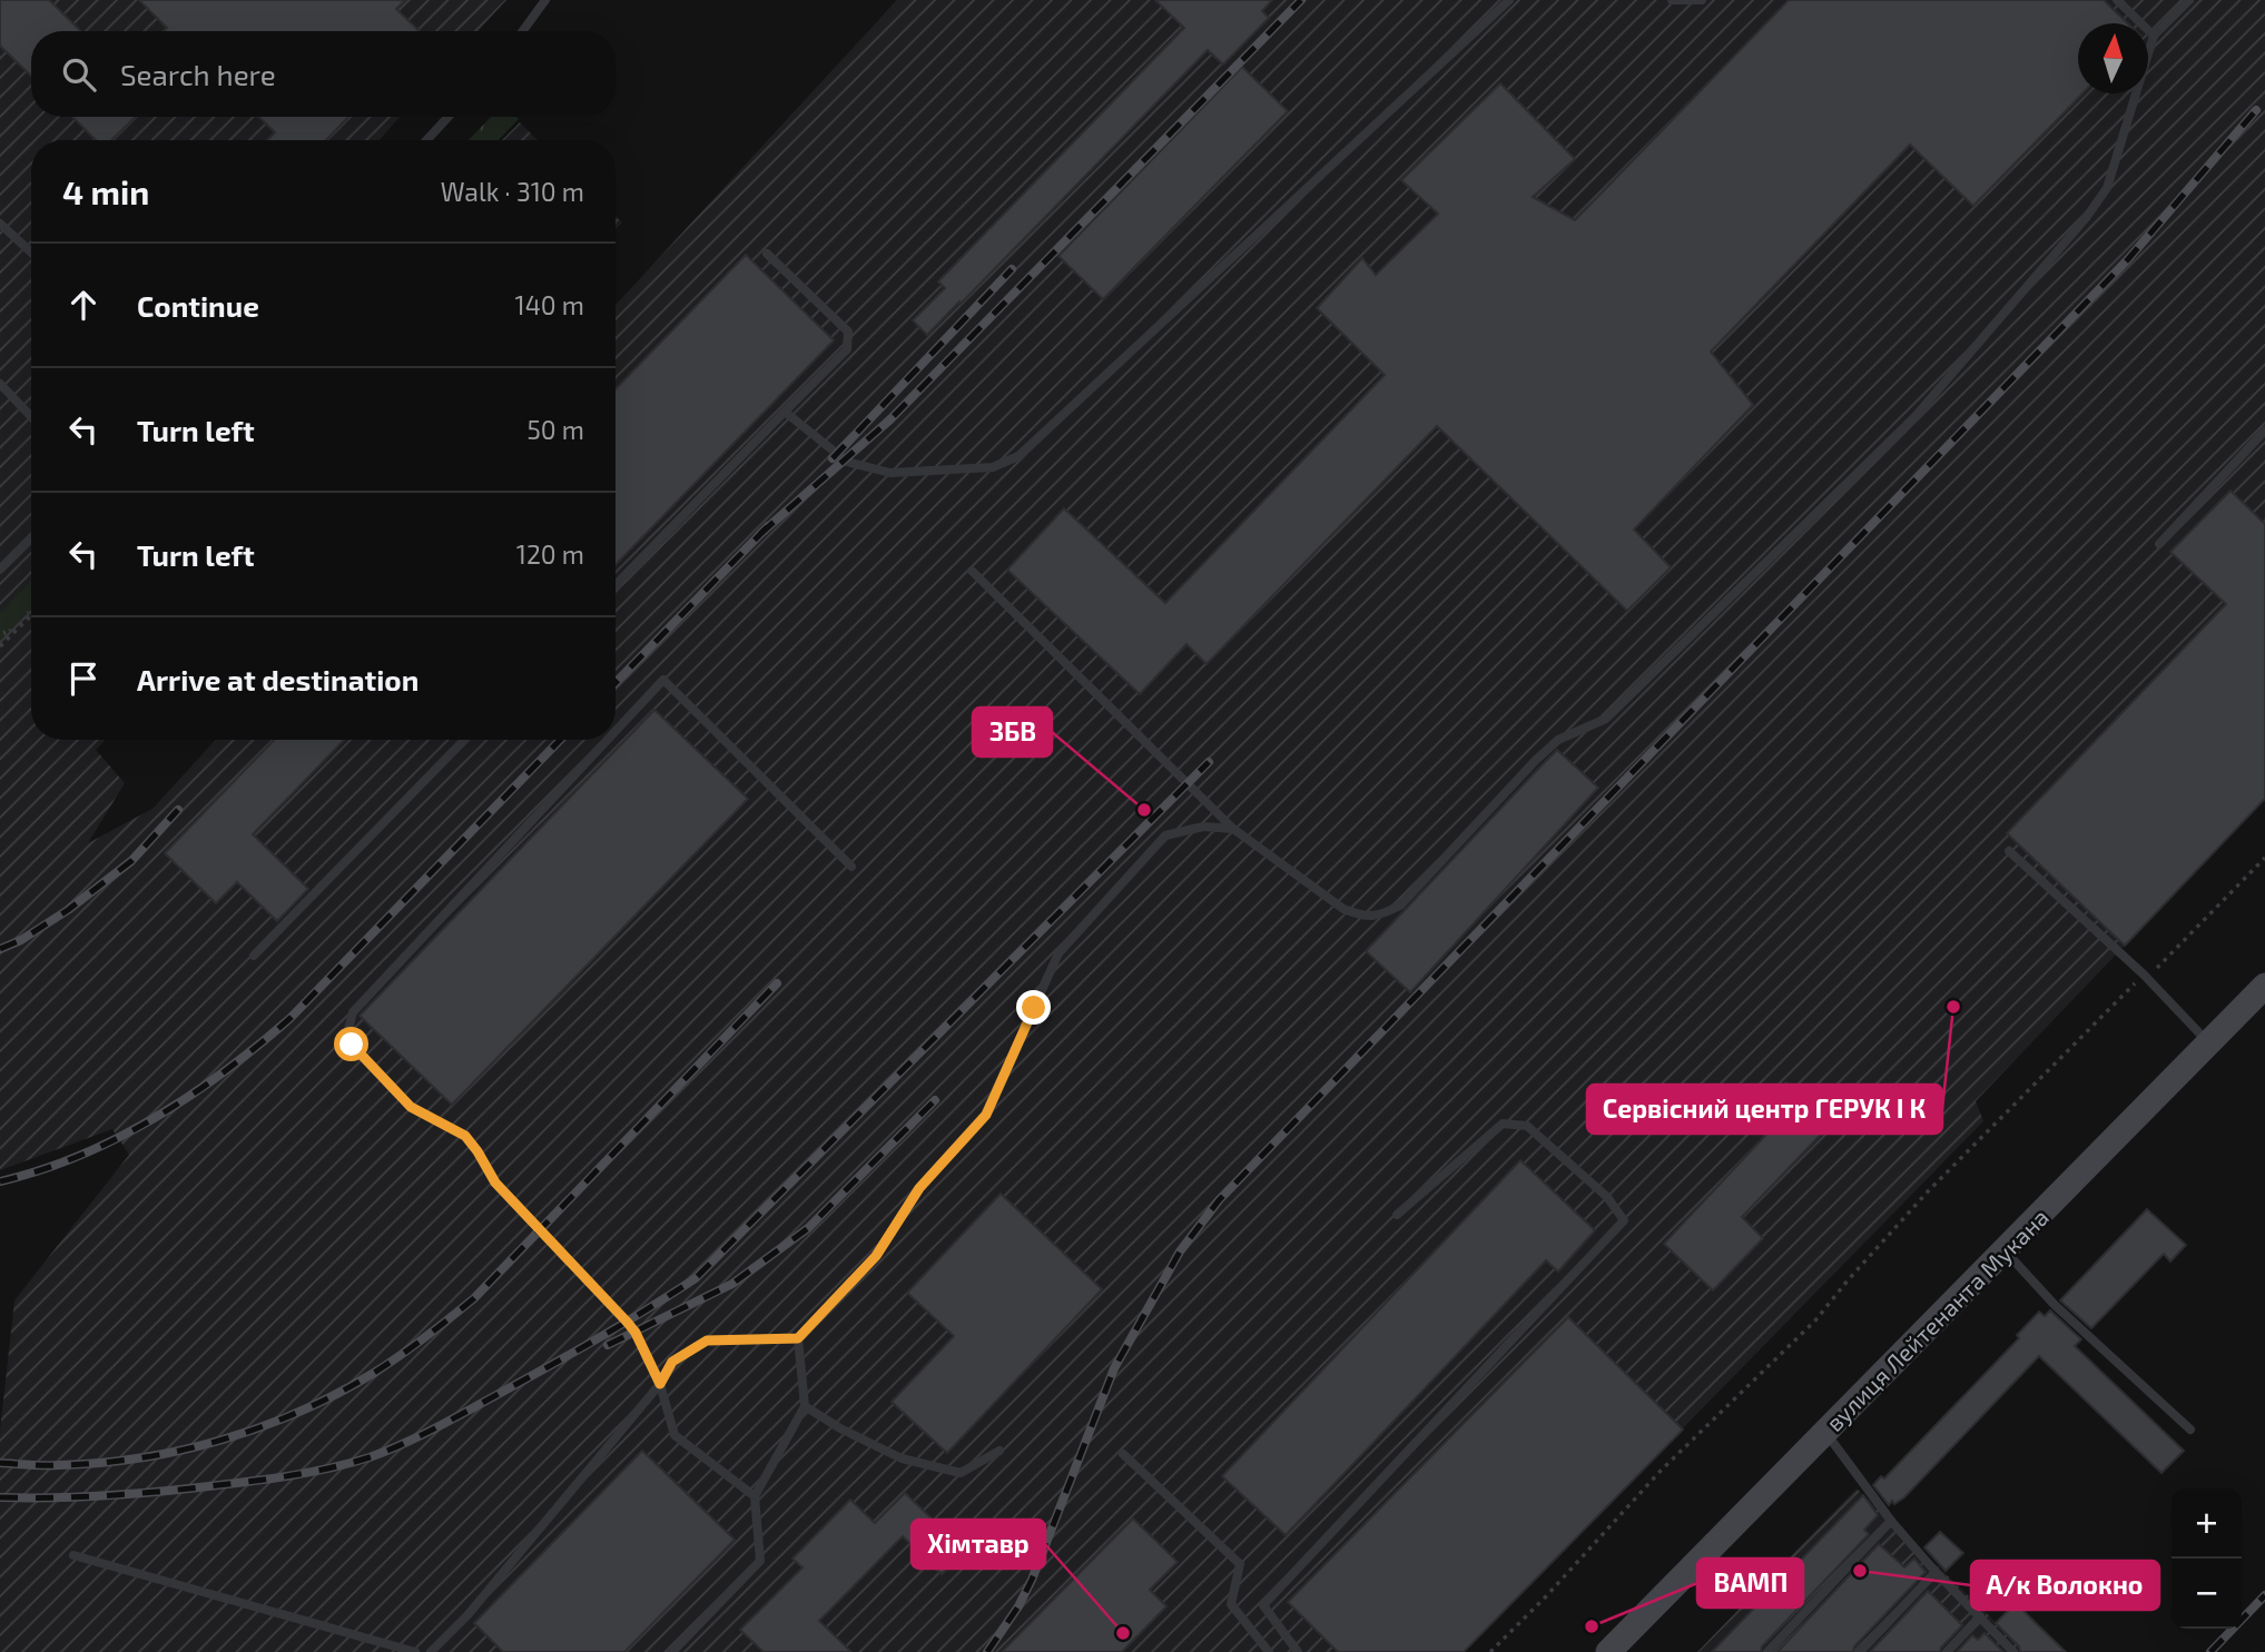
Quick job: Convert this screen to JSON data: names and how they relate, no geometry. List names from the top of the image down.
{
  "streets": {
    "main road": ["вулиця Лейтенанта Мукана"]
  },
  "places": [
    "ЗБВ",
    "Сервісний центр ГЕРУК І К",
    "А/к Волокно",
    "ВАМП",
    "Хімтавр"
  ],
  "north": "top",
  "page": {
    "search": "Search here",
    "heading": ["4 min", "Walk · 310 m"],
    "list": [
      ["Continue", "140 m"],
      ["Turn left", "50 m"],
      ["Turn left", "120 m"],
      "Arrive at destination"
    ],
    "map_buttons": ["+", "−"]
  }
}
